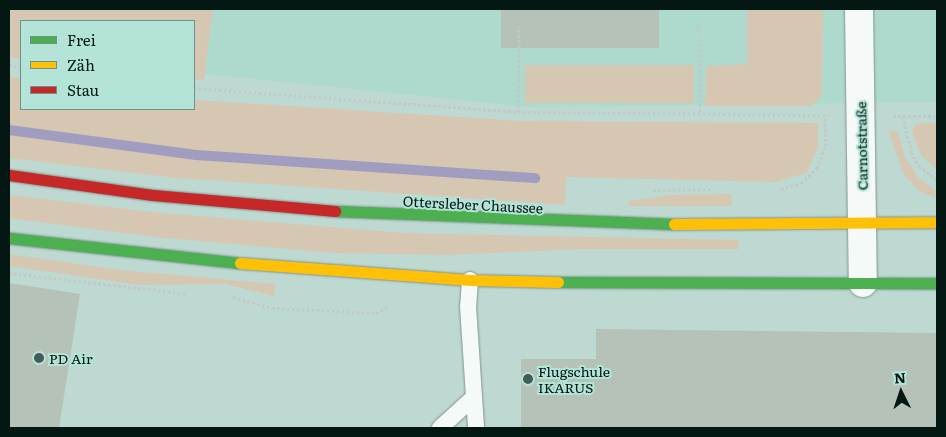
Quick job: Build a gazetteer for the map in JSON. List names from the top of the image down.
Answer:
{
  "streets": {
    "main road": ["Ottersleber Chaussee"],
    "street": ["Carnotstraße"]
  },
  "crossings": [
    ["Carnotstraße", "Ottersleber Chaussee"]
  ],
  "places": ["PD Air", "Flugschule IKARUS"],
  "legend": ["Frei", "Zäh", "Stau"],
  "north": "top"
}
